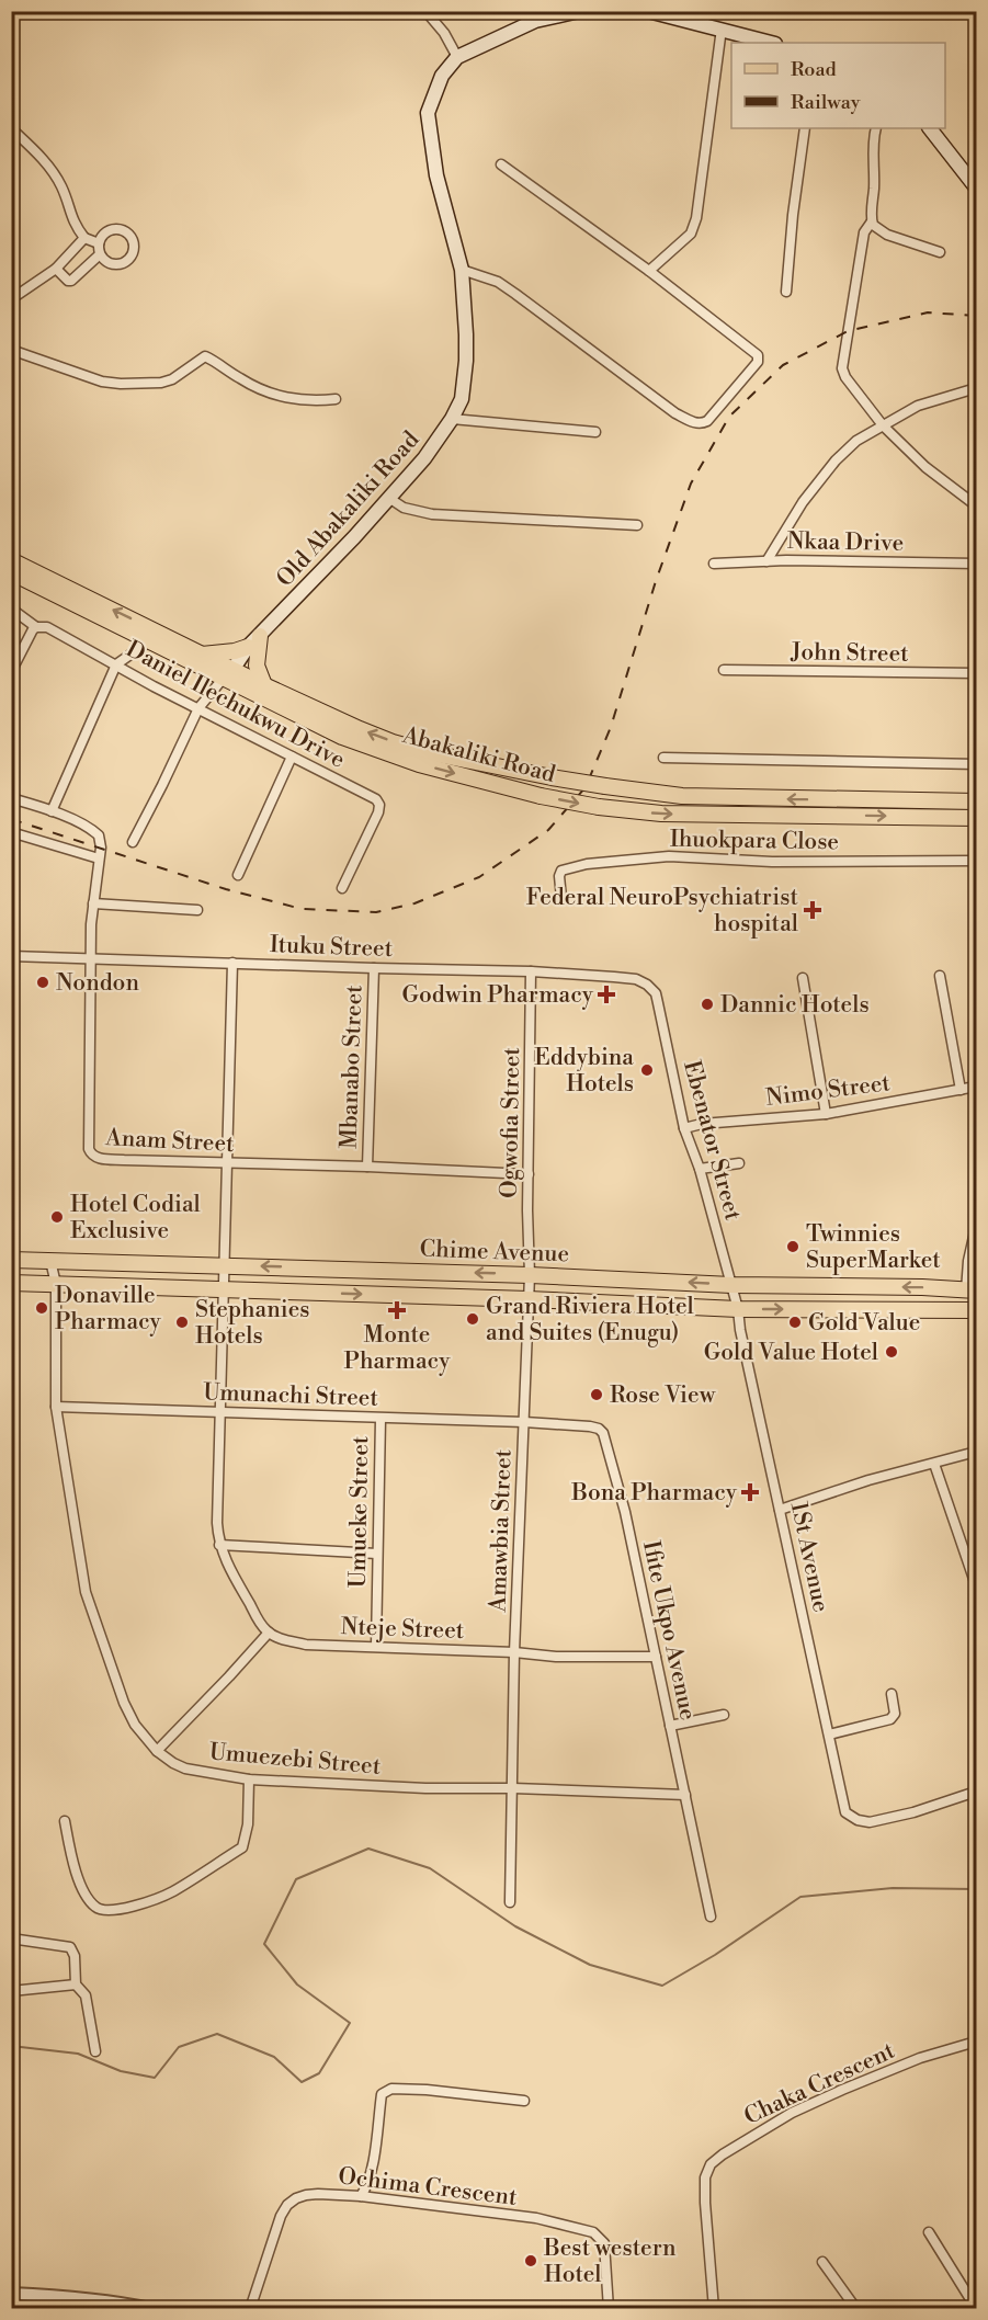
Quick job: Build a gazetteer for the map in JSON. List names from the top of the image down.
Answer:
{
  "streets": {
    "main road": ["Old Abakaliki Road", "Abakaliki Road", "Chime Avenue"],
    "street": [
      "Nkaa Drive",
      "John Street",
      "Daniel Ilechukwu Drive",
      "Ihuokpara Close",
      "Ituku Street",
      "Mbanabo Street",
      "Nimo Street",
      "Ogwofia Street",
      "Anam Street",
      "Ebenator Street",
      "Umunachi Street",
      "Umueke Street",
      "Amawbia Street",
      "1St Avenue",
      "Nteje Street",
      "Ifite Ukpo Avenue",
      "Umuezebi Street",
      "Chaka Crescent",
      "Ochima Crescent"
    ]
  },
  "crossings": [
    ["Old Abakaliki Road", "Abakaliki Road"],
    ["Ituku Street", "Mbanabo Street"],
    ["Ituku Street", "Ogwofia Street"],
    ["Ituku Street", "Anam Street"],
    ["Ituku Street", "Ebenator Street"],
    ["Mbanabo Street", "Anam Street"],
    ["Nimo Street", "Ebenator Street"],
    ["Ogwofia Street", "Anam Street"],
    ["Ogwofia Street", "Chime Avenue"],
    ["Ogwofia Street", "Amawbia Street"],
    ["Ebenator Street", "Chime Avenue"],
    ["Ebenator Street", "1St Avenue"],
    ["Chime Avenue", "Amawbia Street"],
    ["Chime Avenue", "1St Avenue"],
    ["Chime Avenue", "Umuezebi Street"],
    ["Umunachi Street", "Umueke Street"],
    ["Umunachi Street", "Amawbia Street"],
    ["Umunachi Street", "Ifite Ukpo Avenue"],
    ["Umunachi Street", "Umuezebi Street"],
    ["Umueke Street", "Nteje Street"],
    ["Amawbia Street", "Nteje Street"],
    ["Amawbia Street", "Ifite Ukpo Avenue"],
    ["Amawbia Street", "Umuezebi Street"],
    ["Nteje Street", "Ifite Ukpo Avenue"],
    ["Ifite Ukpo Avenue", "Umuezebi Street"]
  ],
  "places": {
    "health": [
      "Federal NeuroPsychiatrist hospital",
      "Godwin Pharmacy",
      "Monte Pharmacy",
      "Bona Pharmacy"
    ],
    "other": [
      "Nondon",
      "Dannic Hotels",
      "Eddybina Hotels",
      "Hotel Codial Exclusive",
      "Twinnies SuperMarket",
      "Donaville Pharmacy",
      "Grand Riviera Hotel and Suites (Enugu)",
      "Stephanies Hotels",
      "Gold Value",
      "Gold Value Hotel",
      "Rose View",
      "Best western Hotel"
    ]
  },
  "legend": ["Road", "Railway"]
}
